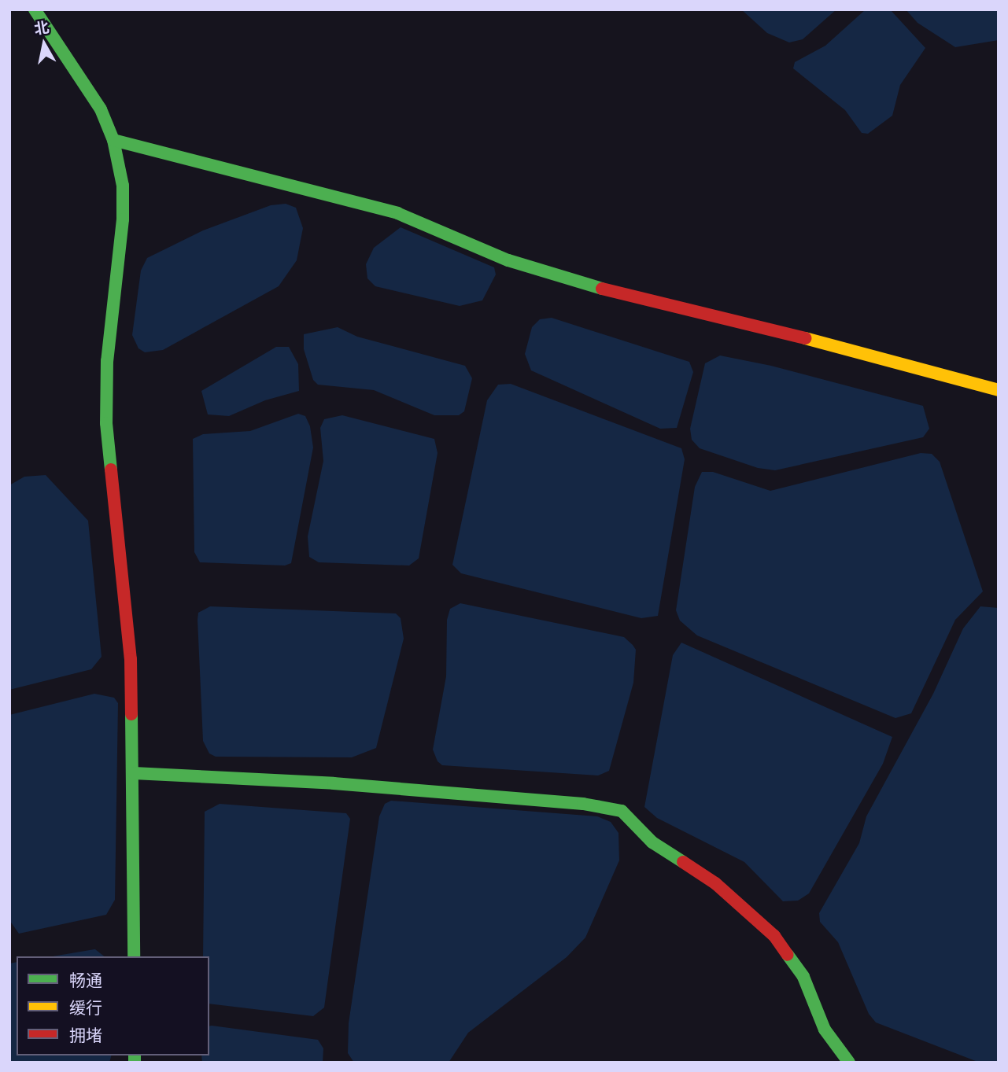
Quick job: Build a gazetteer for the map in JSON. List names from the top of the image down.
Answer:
{
  "legend": ["畅通", "缓行", "拥堵"],
  "north": "top"
}
